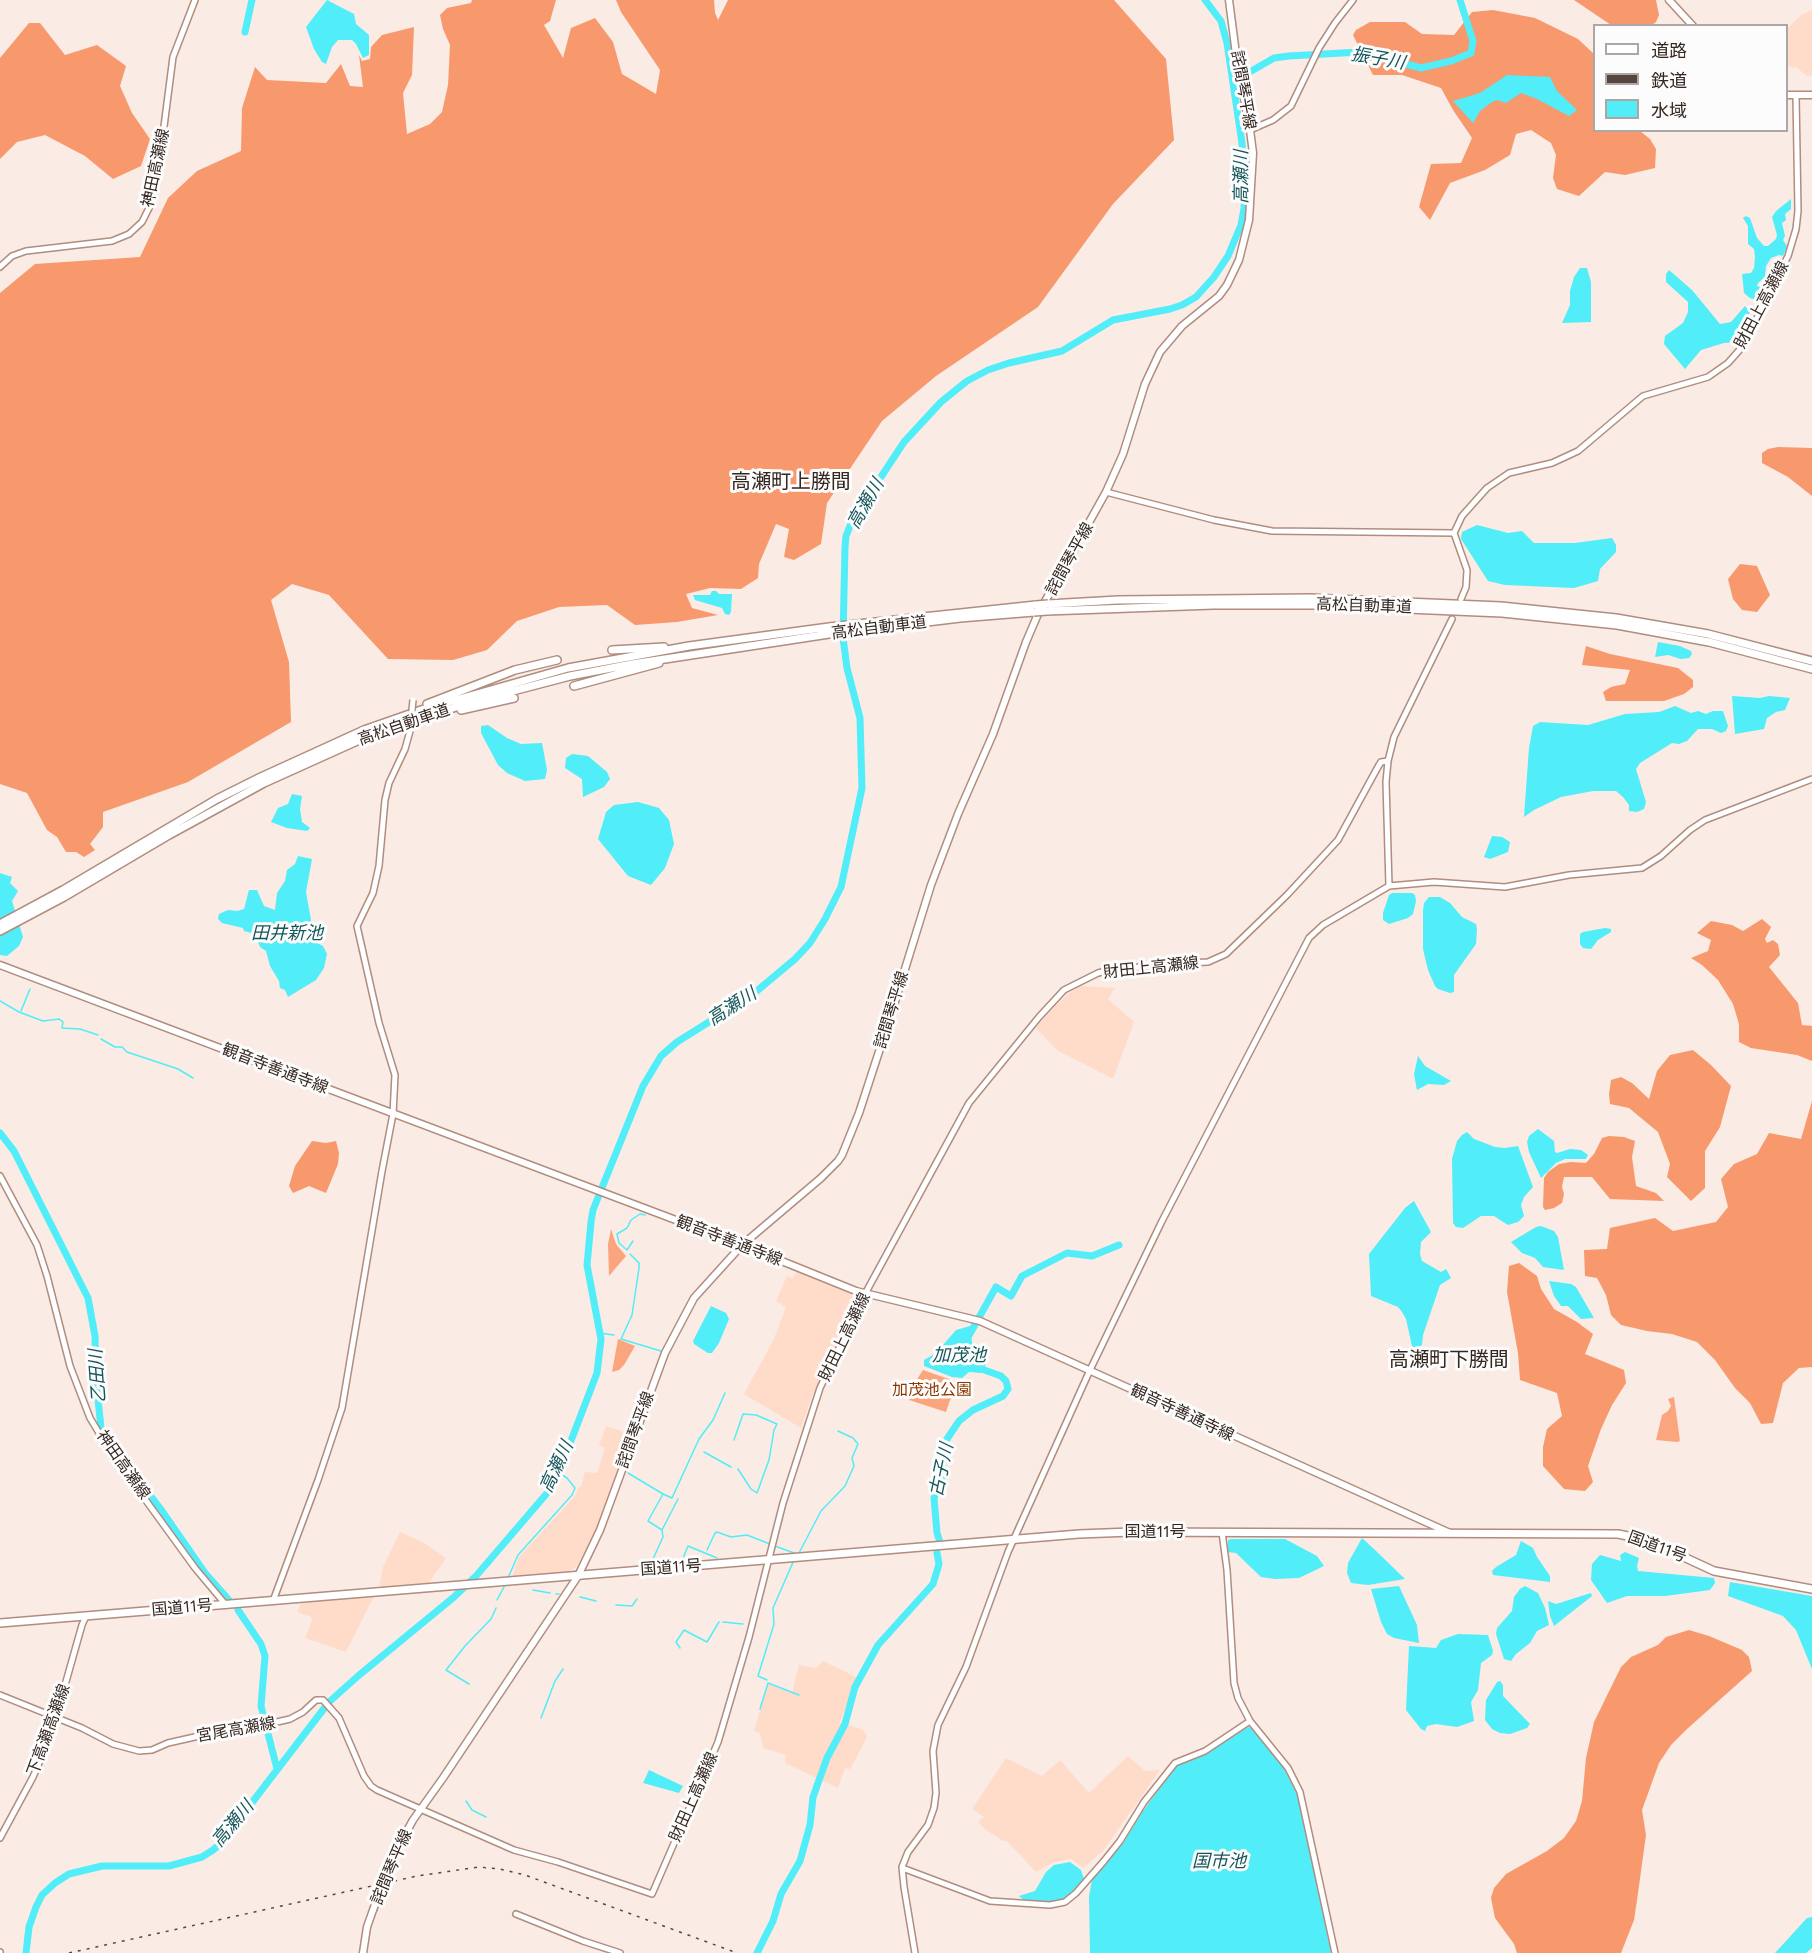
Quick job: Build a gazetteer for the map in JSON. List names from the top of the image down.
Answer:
{
  "streets": {
    "highway": ["高松自動車道", "国道11号"],
    "main road": [
      "詫間琴平線",
      "神田高瀬線",
      "財田上高瀬線",
      "観音寺善通寺線",
      "下高瀬高瀬線",
      "宮尾高瀬線"
    ]
  },
  "crossings": [
    ["詫間琴平線", "財田上高瀬線"],
    ["詫間琴平線", "観音寺善通寺線"],
    ["詫間琴平線", "国道11号"],
    ["詫間琴平線", "宮尾高瀬線"],
    ["神田高瀬線", "国道11号"],
    ["財田上高瀬線", "観音寺善通寺線"],
    ["財田上高瀬線", "国道11号"],
    ["財田上高瀬線", "宮尾高瀬線"],
    ["観音寺善通寺線", "国道11号"],
    ["国道11号", "下高瀬高瀬線"],
    ["下高瀬高瀬線", "宮尾高瀬線"]
  ],
  "districts": ["高瀬町上勝間", "高瀬町下勝間"],
  "water": [
    "振子川",
    "高瀬川",
    "田井新池",
    "加茂池",
    "乙田川",
    "古子川",
    "国市池"
  ],
  "parks": ["加茂池公園"],
  "legend": ["道路", "鉄道", "水域"]
}
